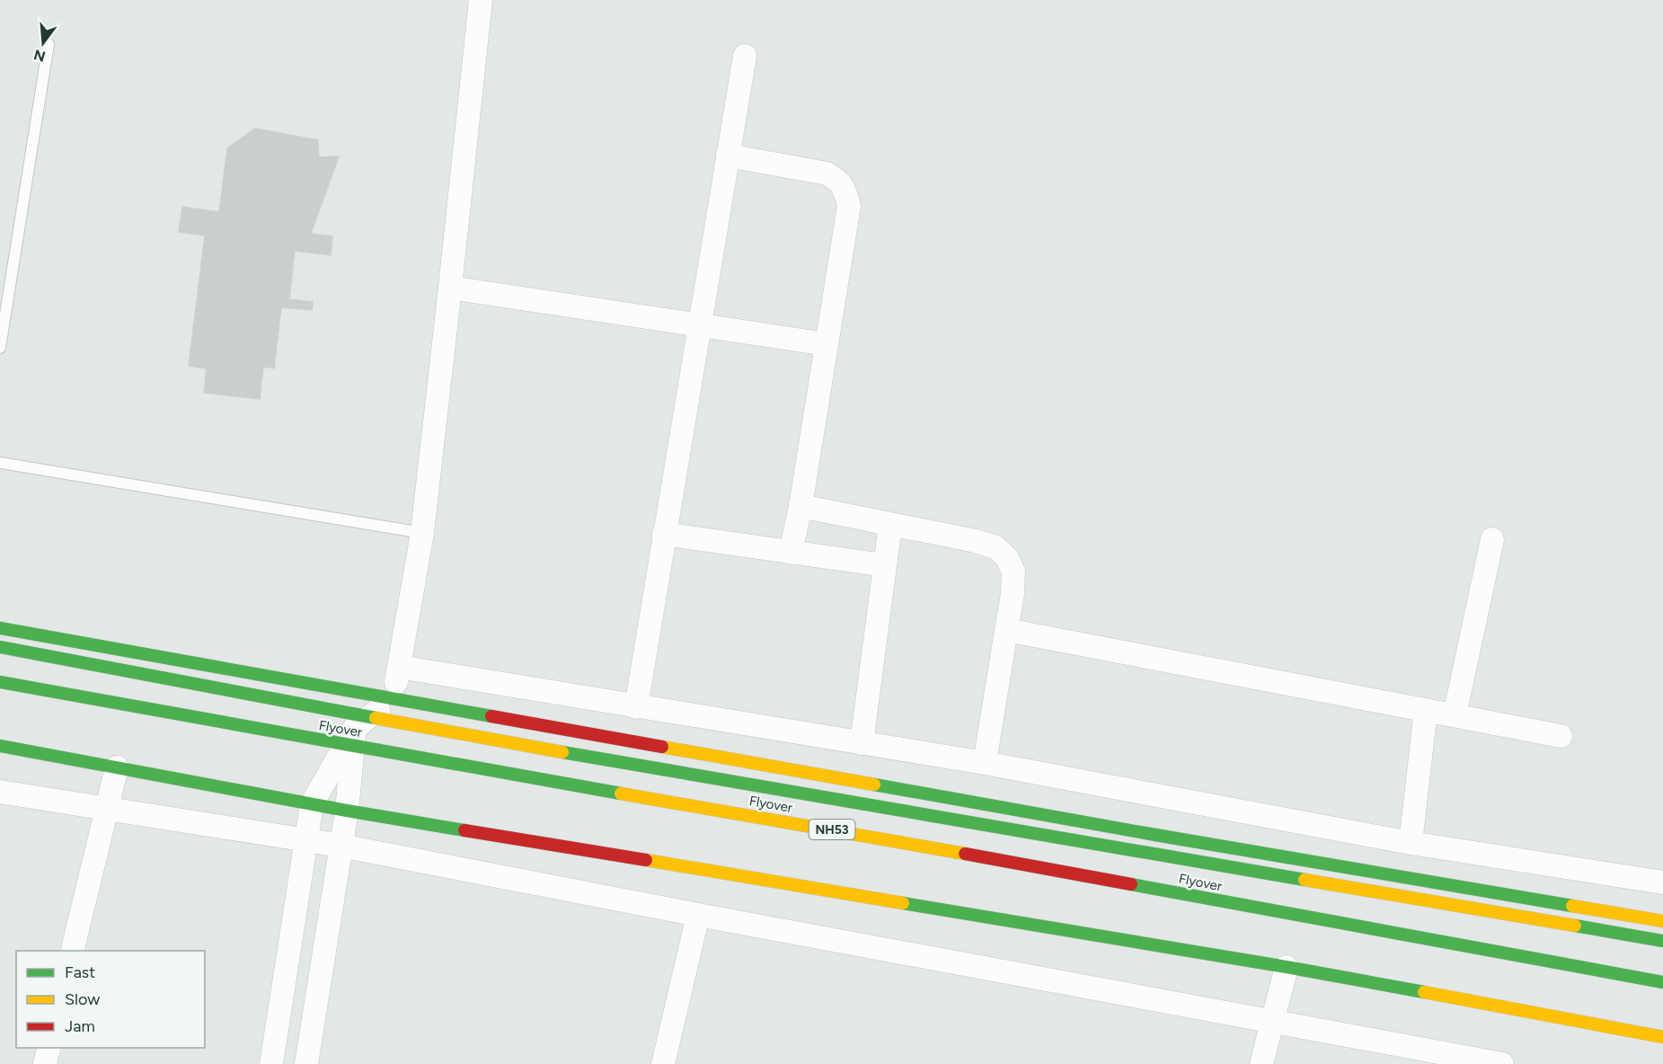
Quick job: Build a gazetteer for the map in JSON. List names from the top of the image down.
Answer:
{
  "streets": {
    "main road": ["Flyover", "NH53"]
  },
  "legend": ["Fast", "Slow", "Jam"],
  "north": "bottom"
}
